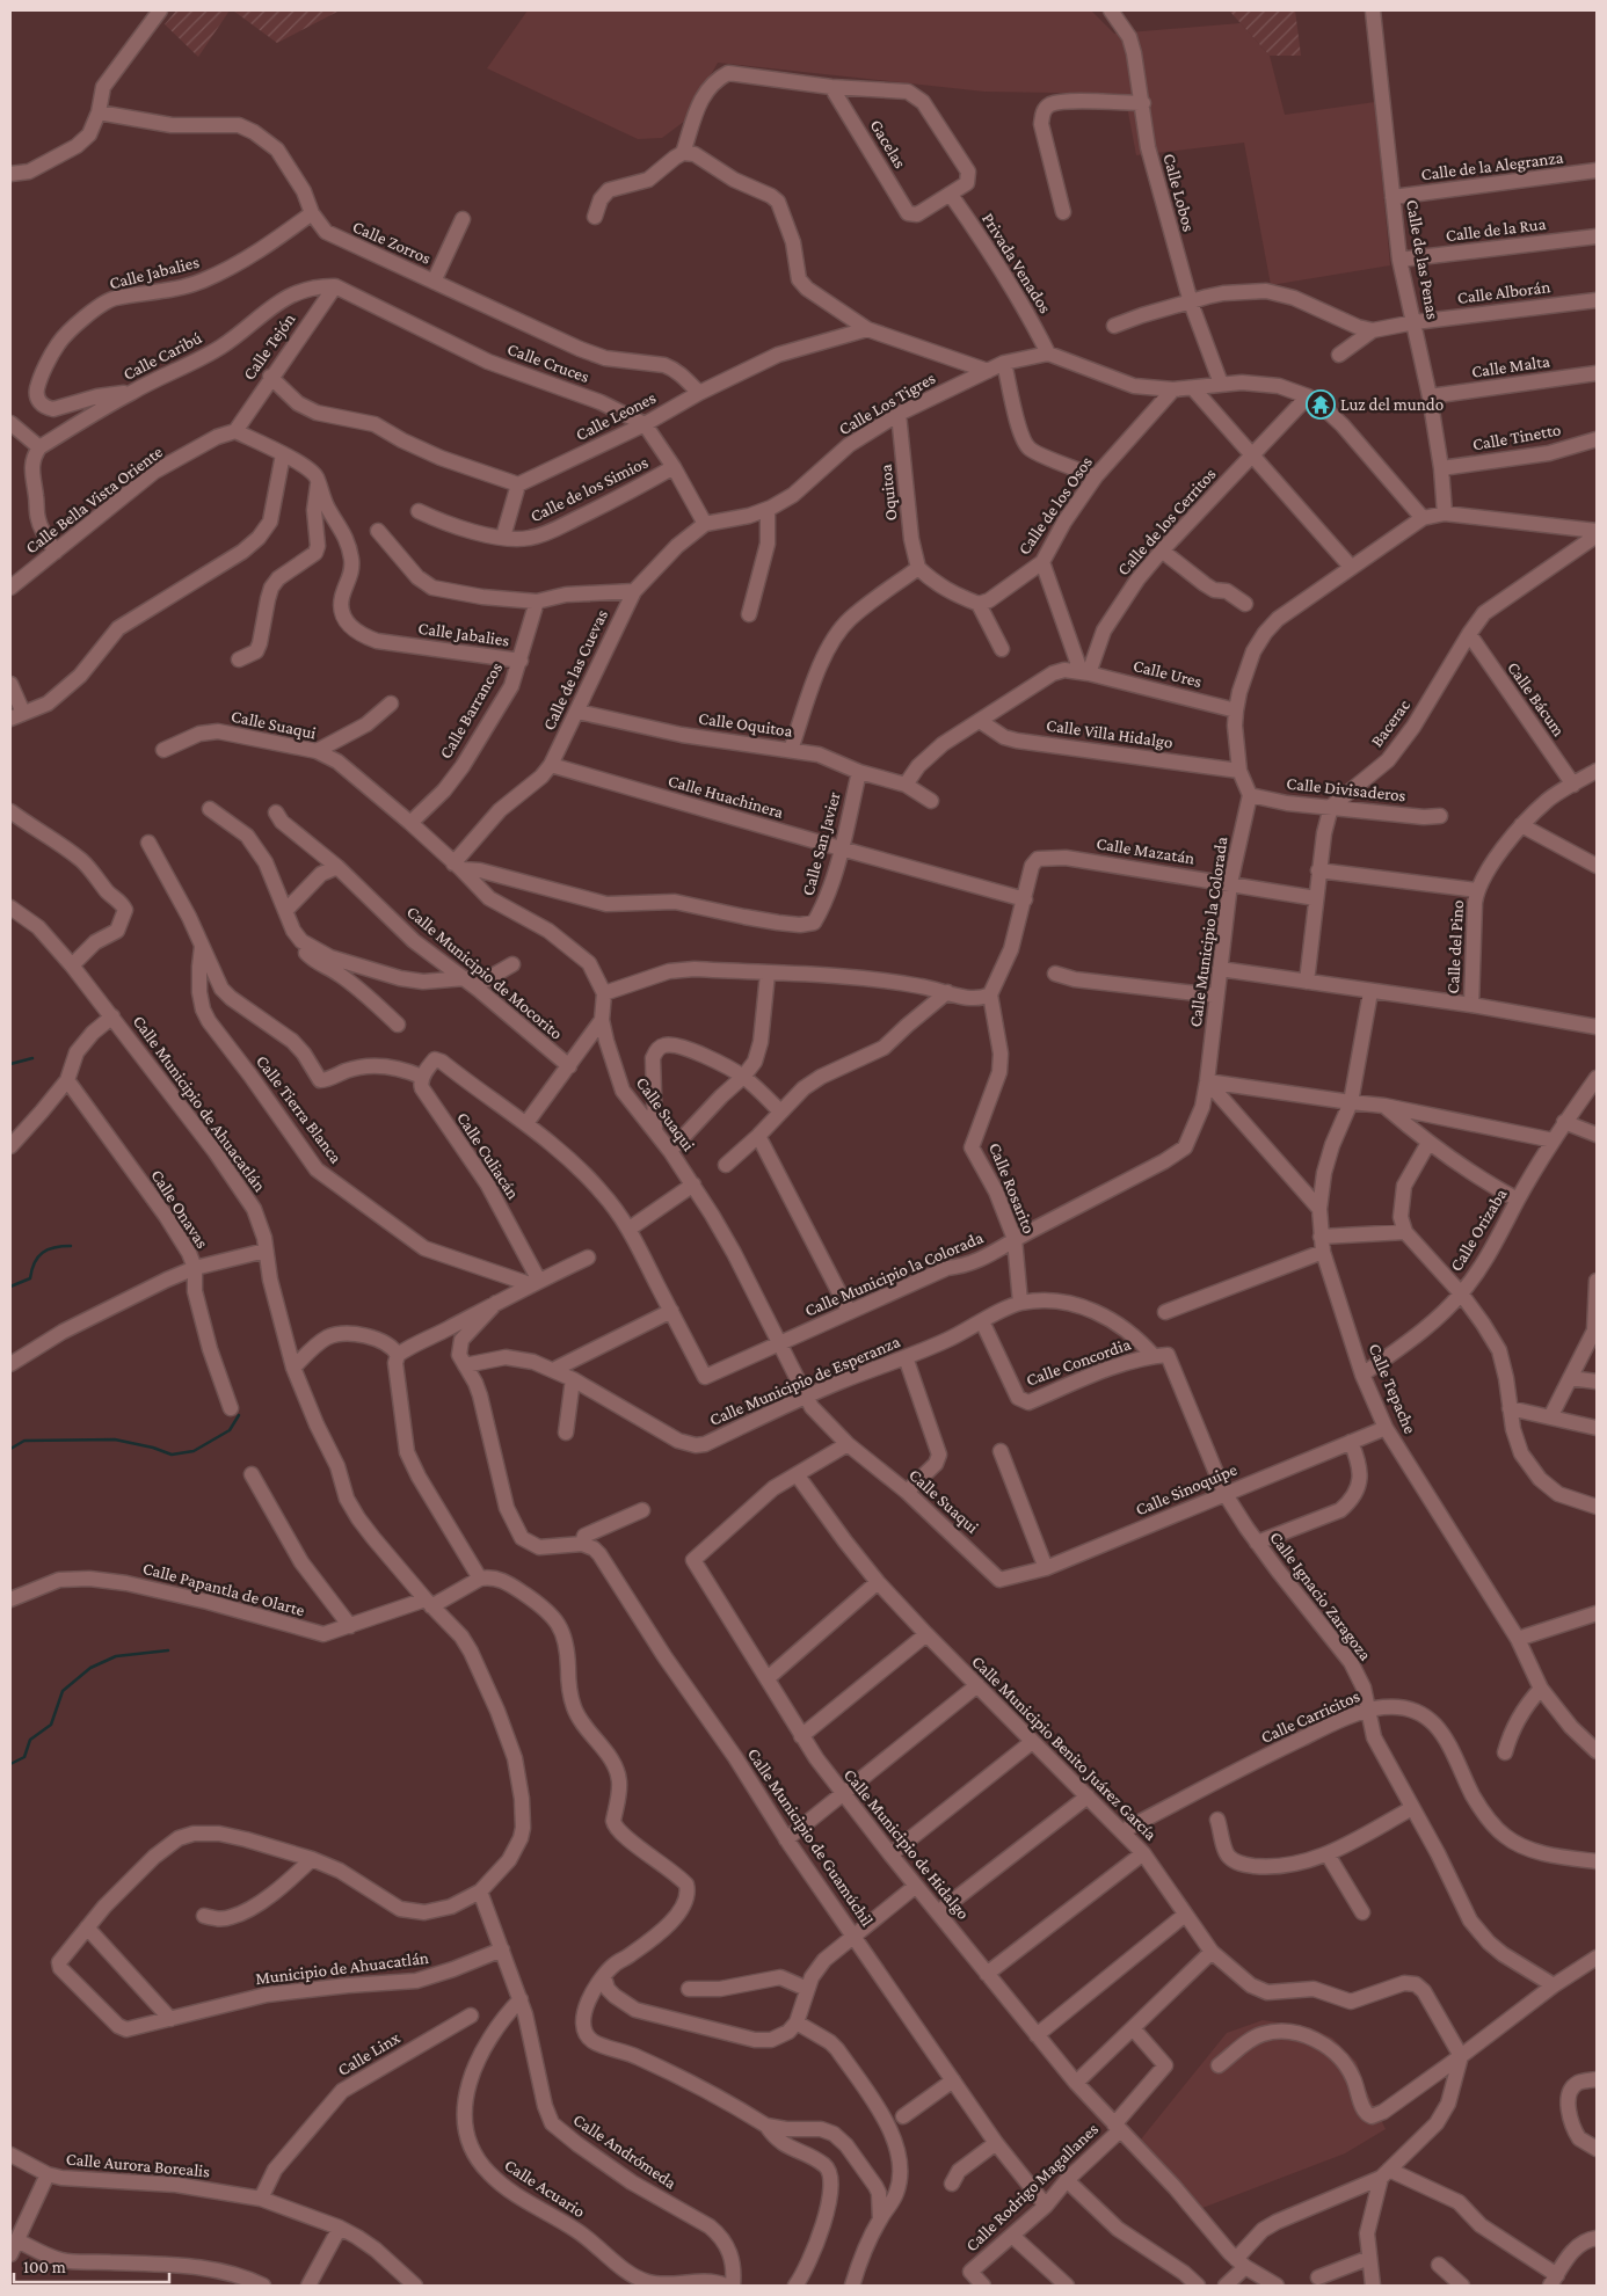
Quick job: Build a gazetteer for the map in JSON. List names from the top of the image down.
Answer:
{
  "streets": {
    "street": [
      "Gacelas",
      "Calle de la Alegranza",
      "Calle Lobos",
      "Calle de la Rua",
      "Calle Zorros",
      "Calle de las Penas",
      "Privada Venados",
      "Calle Jabalies",
      "Calle Alborán",
      "Calle Tejón",
      "Calle Caribú",
      "Calle Cruces",
      "Calle Malta",
      "Calle Los Tigres",
      "Calle Leones",
      "Calle Tinetto",
      "Calle de los Simios",
      "Oquitoa",
      "Calle Bella Vista Oriente",
      "Calle de los Osos",
      "Calle de los Cerritos",
      "Calle de las Cuevas",
      "Calle Ures",
      "Calle Bácum",
      "Calle Barrancos",
      "Bacerac",
      "Calle Suaqui",
      "Calle Oquitoa",
      "Calle Villa Hidalgo",
      "Calle Divisaderos",
      "Calle Huachinera",
      "Calle San Javier",
      "Calle Mazatán",
      "Calle Municipio la Colorada",
      "Calle del Pino",
      "Calle Municipio de Mocorito",
      "Calle Municipio de Ahuacatlán",
      "Calle Tierra Blanca",
      "Calle Culiacán",
      "Calle Rosarito",
      "Calle Onavas",
      "Calle Orizaba",
      "Calle Concordia",
      "Calle Municipio de Esperanza",
      "Calle Tepache",
      "Calle Sinoquipe",
      "Calle Papantla de Olarte",
      "Calle Ignacio Zaragoza",
      "Calle Carricitos",
      "Calle Municipio Benito Juárez García",
      "Calle Municipio de Guamúchil",
      "Calle Municipio de Hidalgo",
      "Municipio de Ahuacatlán",
      "Calle Linx",
      "Calle Andrómeda",
      "Calle Aurora Borealis",
      "Calle Rodrigo Magallanes",
      "Calle Acuario"
    ]
  },
  "crossings": [
    ["Gacelas", "Privada Venados"],
    ["Calle de la Alegranza", "Calle de las Penas"],
    ["Calle de la Rua", "Calle de las Penas"],
    ["Calle Zorros", "Calle Jabalies"],
    ["Calle Zorros", "Calle Leones"],
    ["Calle de las Penas", "Calle Alborán"],
    ["Calle de las Penas", "Calle Malta"],
    ["Calle de las Penas", "Calle Tinetto"],
    ["Privada Venados", "Calle Los Tigres"],
    ["Calle Jabalies", "Calle Tejón"],
    ["Calle Jabalies", "Calle Caribú"],
    ["Calle Jabalies", "Calle Bella Vista Oriente"],
    ["Calle Jabalies", "Calle Barrancos"],
    ["Calle Tejón", "Calle Caribú"],
    ["Calle Tejón", "Calle Cruces"],
    ["Calle Tejón", "Calle Bella Vista Oriente"],
    ["Calle Caribú", "Calle Cruces"],
    ["Calle Cruces", "Calle Leones"],
    ["Calle Los Tigres", "Oquitoa"],
    ["Calle Los Tigres", "Calle de las Cuevas"],
    ["Calle de los Cerritos", "Calle Ures"],
    ["Calle de las Cuevas", "Calle Oquitoa"],
    ["Calle de las Cuevas", "Calle Huachinera"],
    ["Calle Bácum", "Bacerac"],
    ["Calle Bácum", "Calle del Pino"],
    ["Calle Barrancos", "Calle Suaqui"],
    ["Bacerac", "Calle Divisaderos"],
    ["Calle Suaqui", "Calle San Javier"],
    ["Calle Suaqui", "Calle Municipio la Colorada"],
    ["Calle Suaqui", "Calle Municipio de Esperanza"],
    ["Calle Suaqui", "Calle Sinoquipe"],
    ["Calle Oquitoa", "Calle San Javier"],
    ["Calle Divisaderos", "Calle Municipio la Colorada"],
    ["Calle Huachinera", "Calle San Javier"],
    ["Calle Huachinera", "Calle Mazatán"],
    ["Calle Mazatán", "Calle Municipio la Colorada"],
    ["Calle Municipio la Colorada", "Calle Rosarito"],
    ["Calle Municipio de Ahuacatlán", "Calle Papantla de Olarte"],
    ["Calle Municipio de Ahuacatlán", "Municipio de Ahuacatlán"],
    ["Calle Municipio de Ahuacatlán", "Calle Andrómeda"],
    ["Calle Tierra Blanca", "Calle Culiacán"],
    ["Calle Rosarito", "Calle Municipio de Esperanza"],
    ["Calle Orizaba", "Calle Tepache"],
    ["Calle Concordia", "Calle Municipio de Esperanza"],
    ["Calle Concordia", "Calle Ignacio Zaragoza"],
    ["Calle Municipio de Esperanza", "Calle Ignacio Zaragoza"],
    ["Calle Tepache", "Calle Sinoquipe"],
    ["Calle Sinoquipe", "Calle Ignacio Zaragoza"],
    ["Calle Ignacio Zaragoza", "Calle Carricitos"],
    ["Calle Carricitos", "Calle Municipio Benito Juárez García"],
    ["Calle Municipio Benito Juárez García", "Calle Municipio de Hidalgo"],
    ["Calle Municipio de Guamúchil", "Calle Rodrigo Magallanes"],
    ["Calle Municipio de Hidalgo", "Calle Rodrigo Magallanes"],
    ["Municipio de Ahuacatlán", "Calle Andrómeda"],
    ["Calle Linx", "Calle Aurora Borealis"],
    ["Calle Andrómeda", "Calle Acuario"]
  ],
  "places": {
    "temple": ["Luz del mundo"]
  },
  "scale_bar": "100 m"
}
